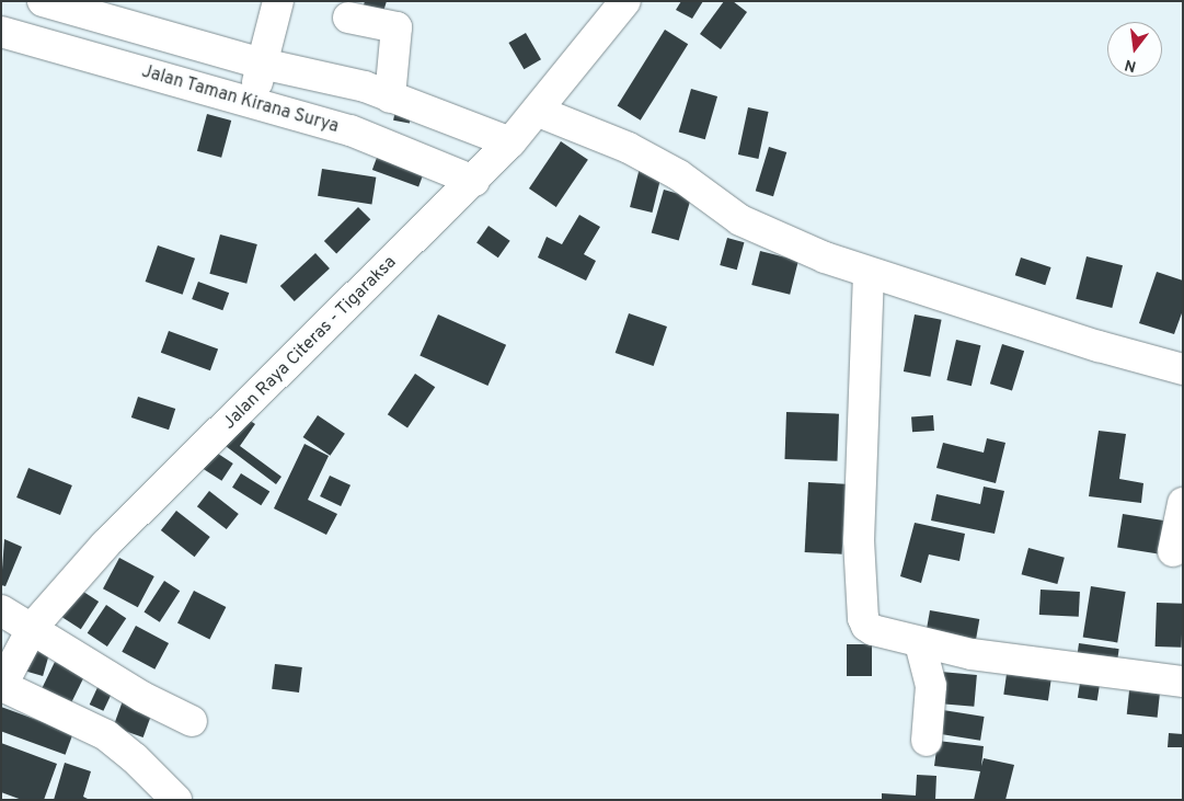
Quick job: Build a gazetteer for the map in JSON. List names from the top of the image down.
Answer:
{
  "streets": {
    "street": ["Jalan Taman Kirana Surya", "Jalan Raya Citeras - Tigaraksa"]
  },
  "crossings": [
    ["Jalan Taman Kirana Surya", "Jalan Raya Citeras - Tigaraksa"]
  ],
  "north": "bottom"
}
